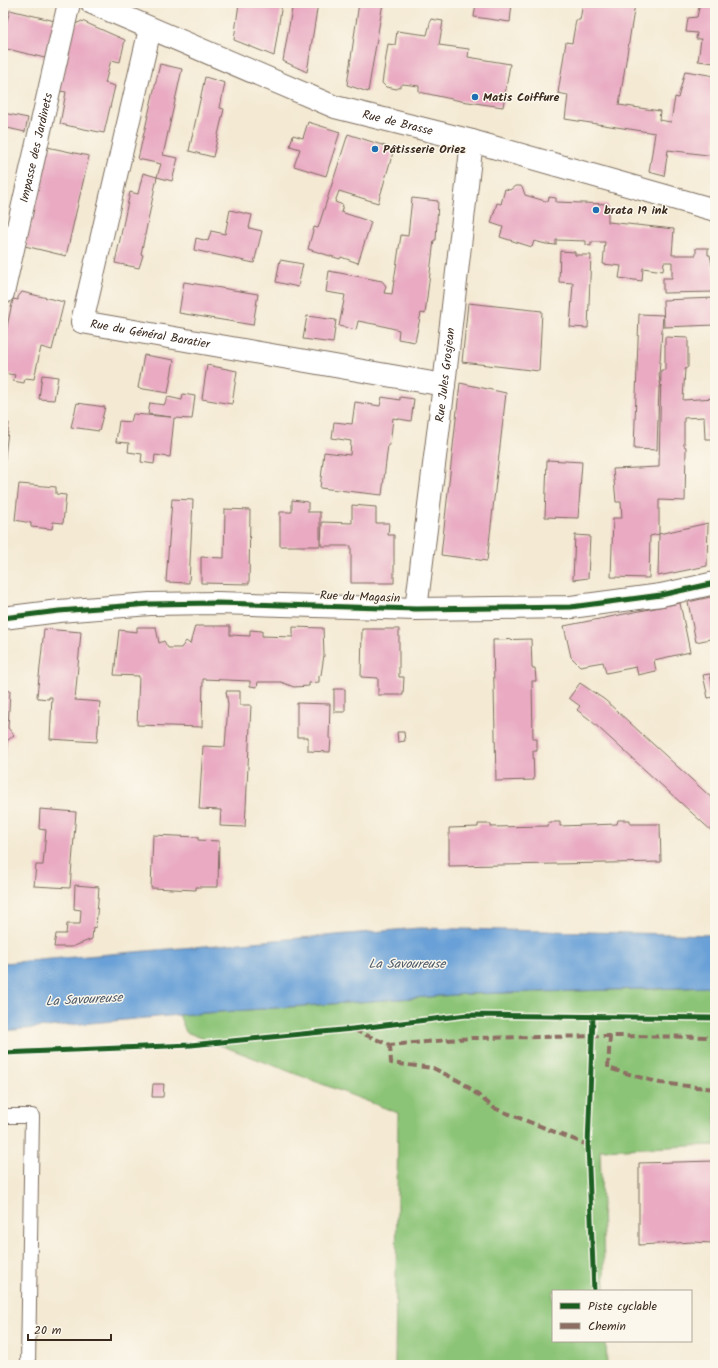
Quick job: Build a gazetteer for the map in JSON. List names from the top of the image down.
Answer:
{
  "streets": {
    "street": [
      "Rue de Brasse",
      "Impasse des Jardinets",
      "Rue du Général Baratier",
      "Rue Jules Grosjean",
      "Rue du Magasin"
    ]
  },
  "crossings": [
    ["Rue de Brasse", "Rue du Général Baratier"],
    ["Rue de Brasse", "Rue Jules Grosjean"],
    ["Rue du Général Baratier", "Rue Jules Grosjean"],
    ["Rue Jules Grosjean", "Rue du Magasin"]
  ],
  "water": ["La Savoureuse"],
  "places": ["Matis Coiffure", "Pâtisserie Oriez", "brata 19 ink"],
  "legend": ["Piste cyclable", "Chemin"],
  "scale_bar": "20 m"
}
